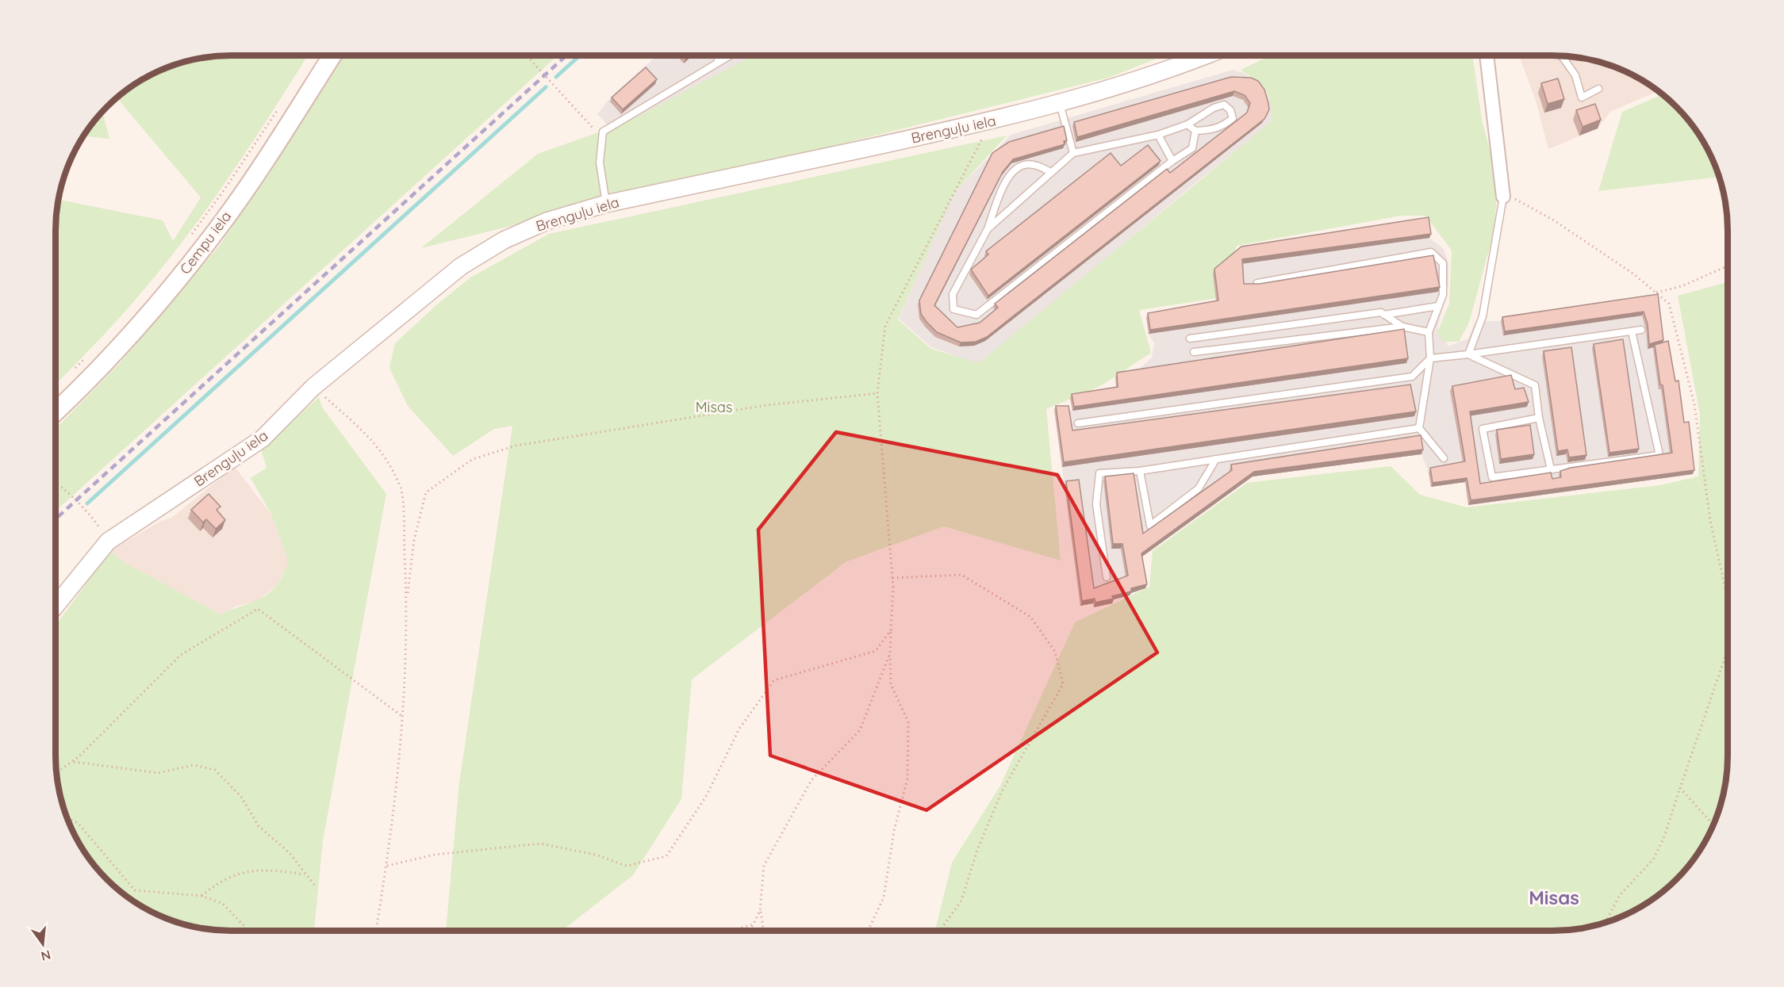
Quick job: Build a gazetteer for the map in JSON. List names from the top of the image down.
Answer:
{
  "streets": {
    "main road": ["Cempu iela"],
    "street": ["Brenguļu iela"]
  },
  "districts": ["Misas"],
  "parks": ["Misas"],
  "north": "bottom"
}
